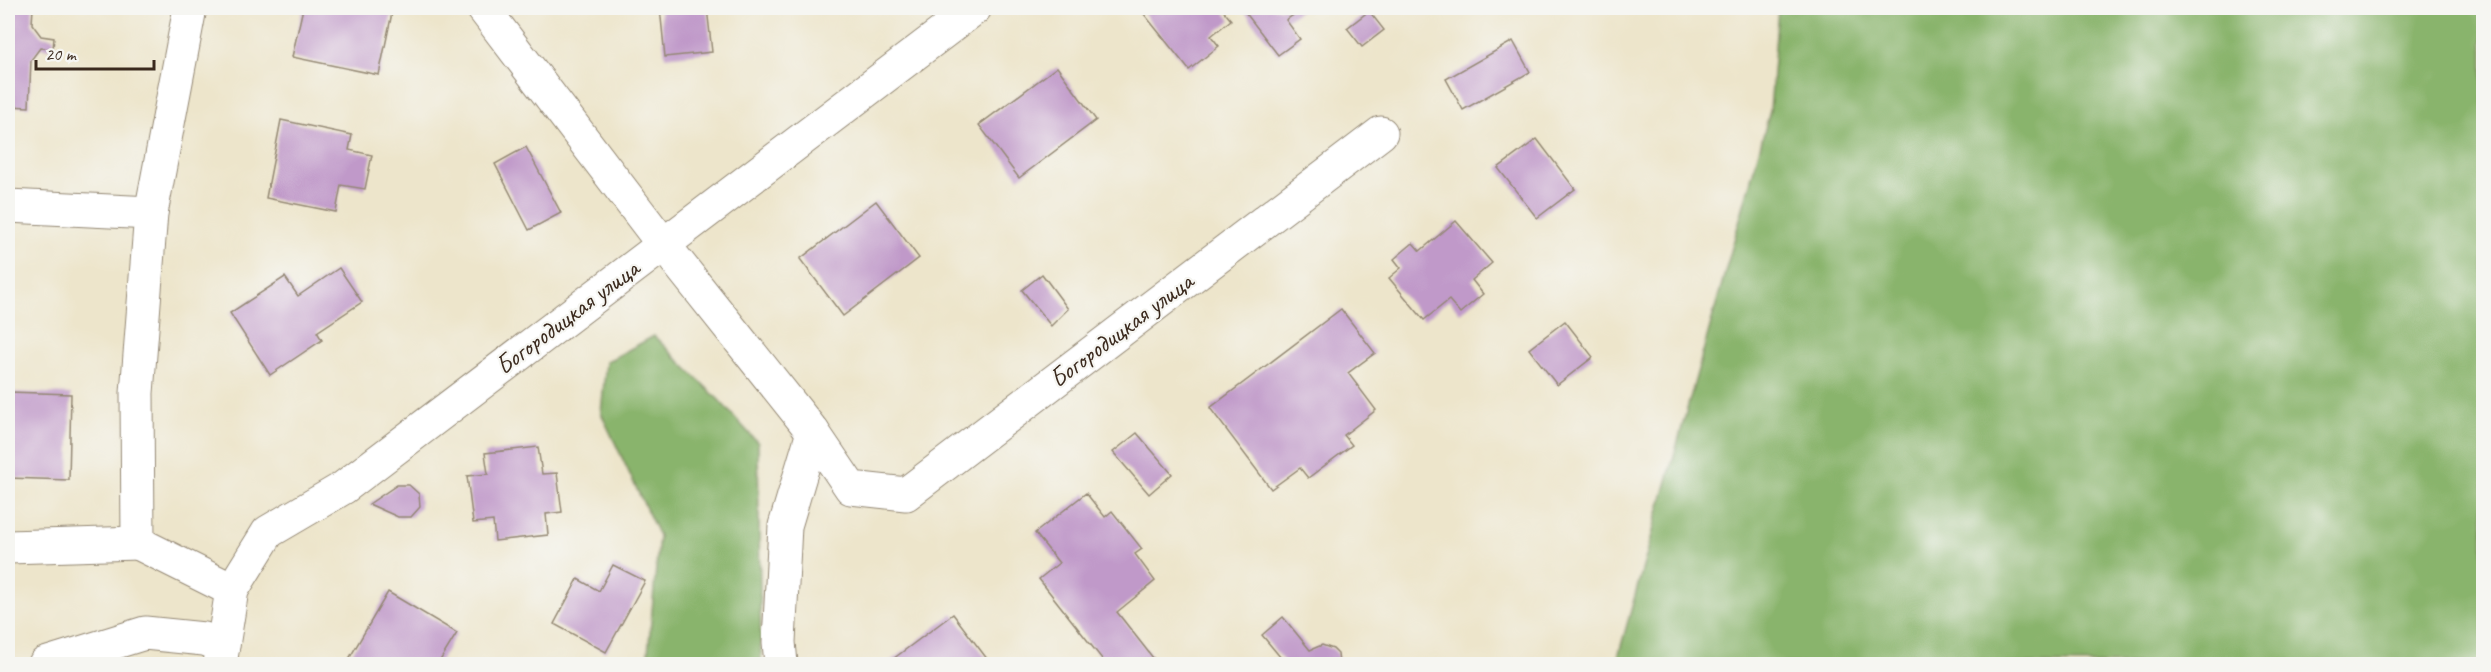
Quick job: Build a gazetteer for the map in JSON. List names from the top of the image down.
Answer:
{
  "streets": {
    "street": ["Богородицкая улица"]
  },
  "scale_bar": "20 m"
}
